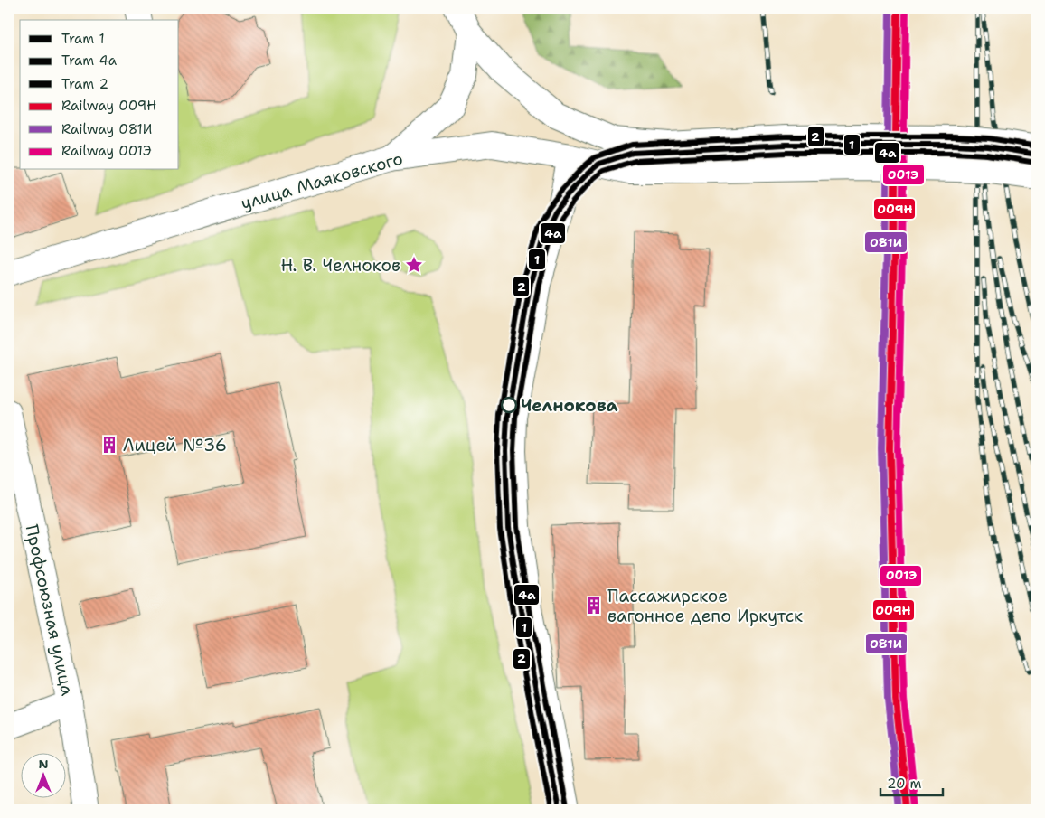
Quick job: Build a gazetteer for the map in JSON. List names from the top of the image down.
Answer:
{
  "streets": {
    "main road": ["улица Маяковского", "Профсоюзная улица"]
  },
  "places": {
    "place": ["Н. В. Челноков"],
    "other": ["Челнокова"],
    "building": ["Лицей №36", "Пассажирское вагонное депо Иркутск"]
  },
  "lines": [
    "rail line 009Н",
    "rail line 081И",
    "rail line 001Э",
    "tram line 2",
    "tram line 1",
    "tram line 4a"
  ],
  "legend": [
    "Tram 1",
    "Tram 4a",
    "Tram 2",
    "Railway 009Н",
    "Railway 081И",
    "Railway 001Э"
  ],
  "scale_bar": "20 m",
  "north": "top"
}
